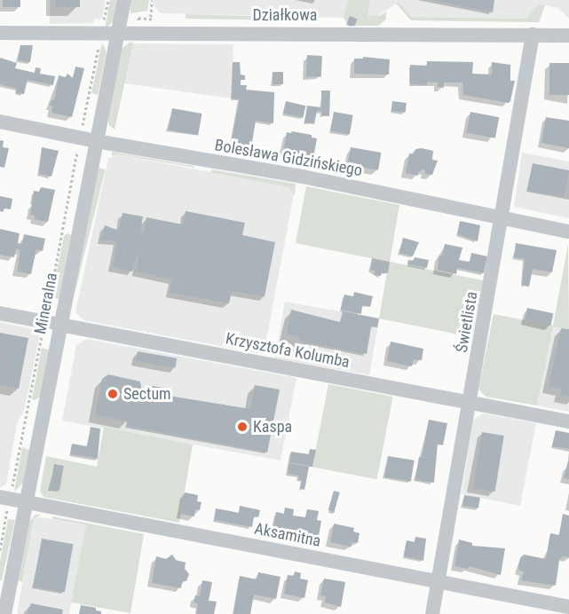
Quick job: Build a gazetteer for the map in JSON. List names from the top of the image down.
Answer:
{
  "streets": {
    "street": [
      "Działkowa",
      "Bolesława Gidzińskiego",
      "Mineralna",
      "Świetlista",
      "Krzysztofa Kolumba",
      "Aksamitna"
    ]
  },
  "crossings": [
    ["Działkowa", "Mineralna"],
    ["Działkowa", "Świetlista"],
    ["Bolesława Gidzińskiego", "Mineralna"],
    ["Bolesława Gidzińskiego", "Świetlista"],
    ["Mineralna", "Krzysztofa Kolumba"],
    ["Mineralna", "Aksamitna"],
    ["Świetlista", "Krzysztofa Kolumba"],
    ["Świetlista", "Aksamitna"]
  ],
  "places": ["Sectum", "Kaspa"]
}
